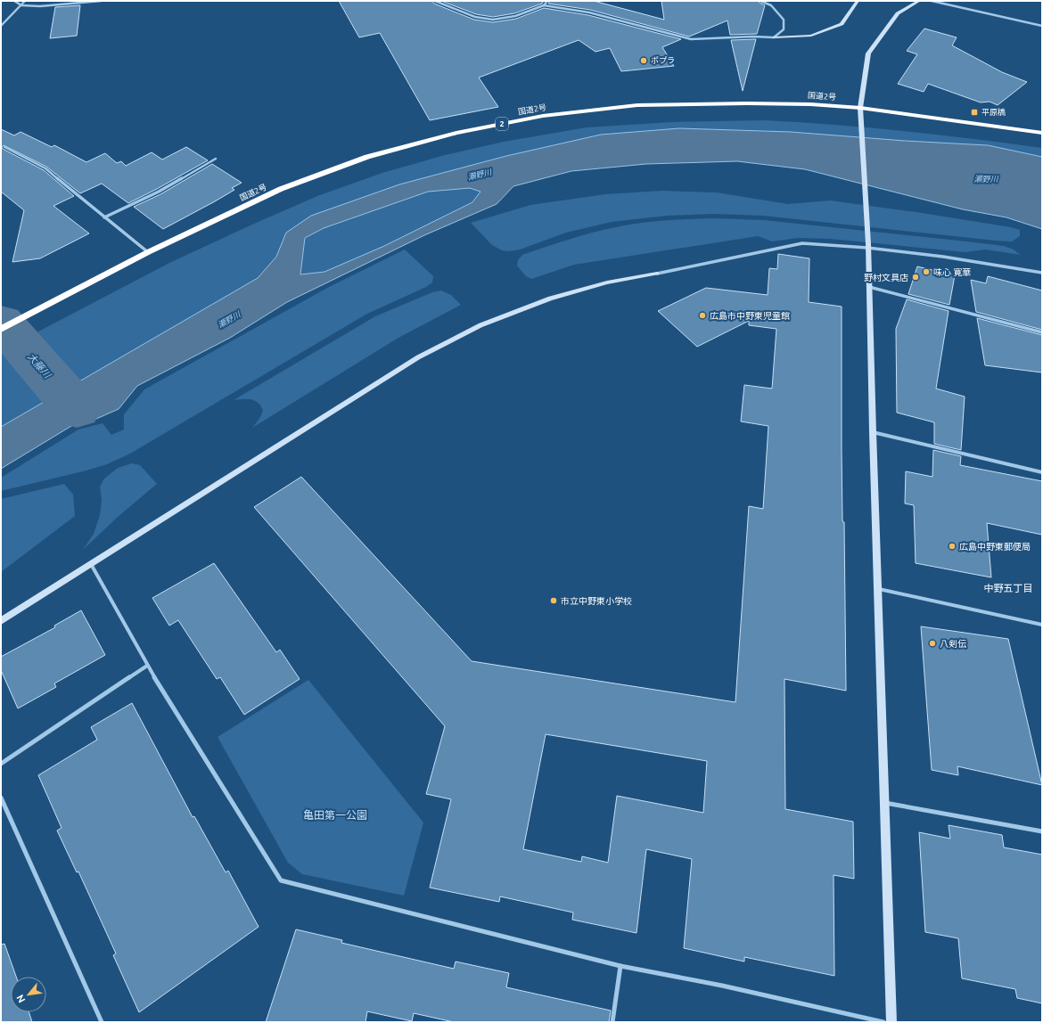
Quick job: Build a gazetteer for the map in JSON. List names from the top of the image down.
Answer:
{
  "streets": {
    "highway": ["国道2号", "2"]
  },
  "districts": ["中野五丁目"],
  "water": ["瀬野川", "大藤川"],
  "parks": ["亀田第一公園"],
  "places": {
    "other": [
      "ポプラ",
      "味心 寛華",
      "野村文具店",
      "広島市中野東児童館",
      "広島中野東郵便局",
      "市立中野東小学校",
      "八剣伝"
    ],
    "transit": ["平原橋"]
  },
  "north": "bottom left"
}
